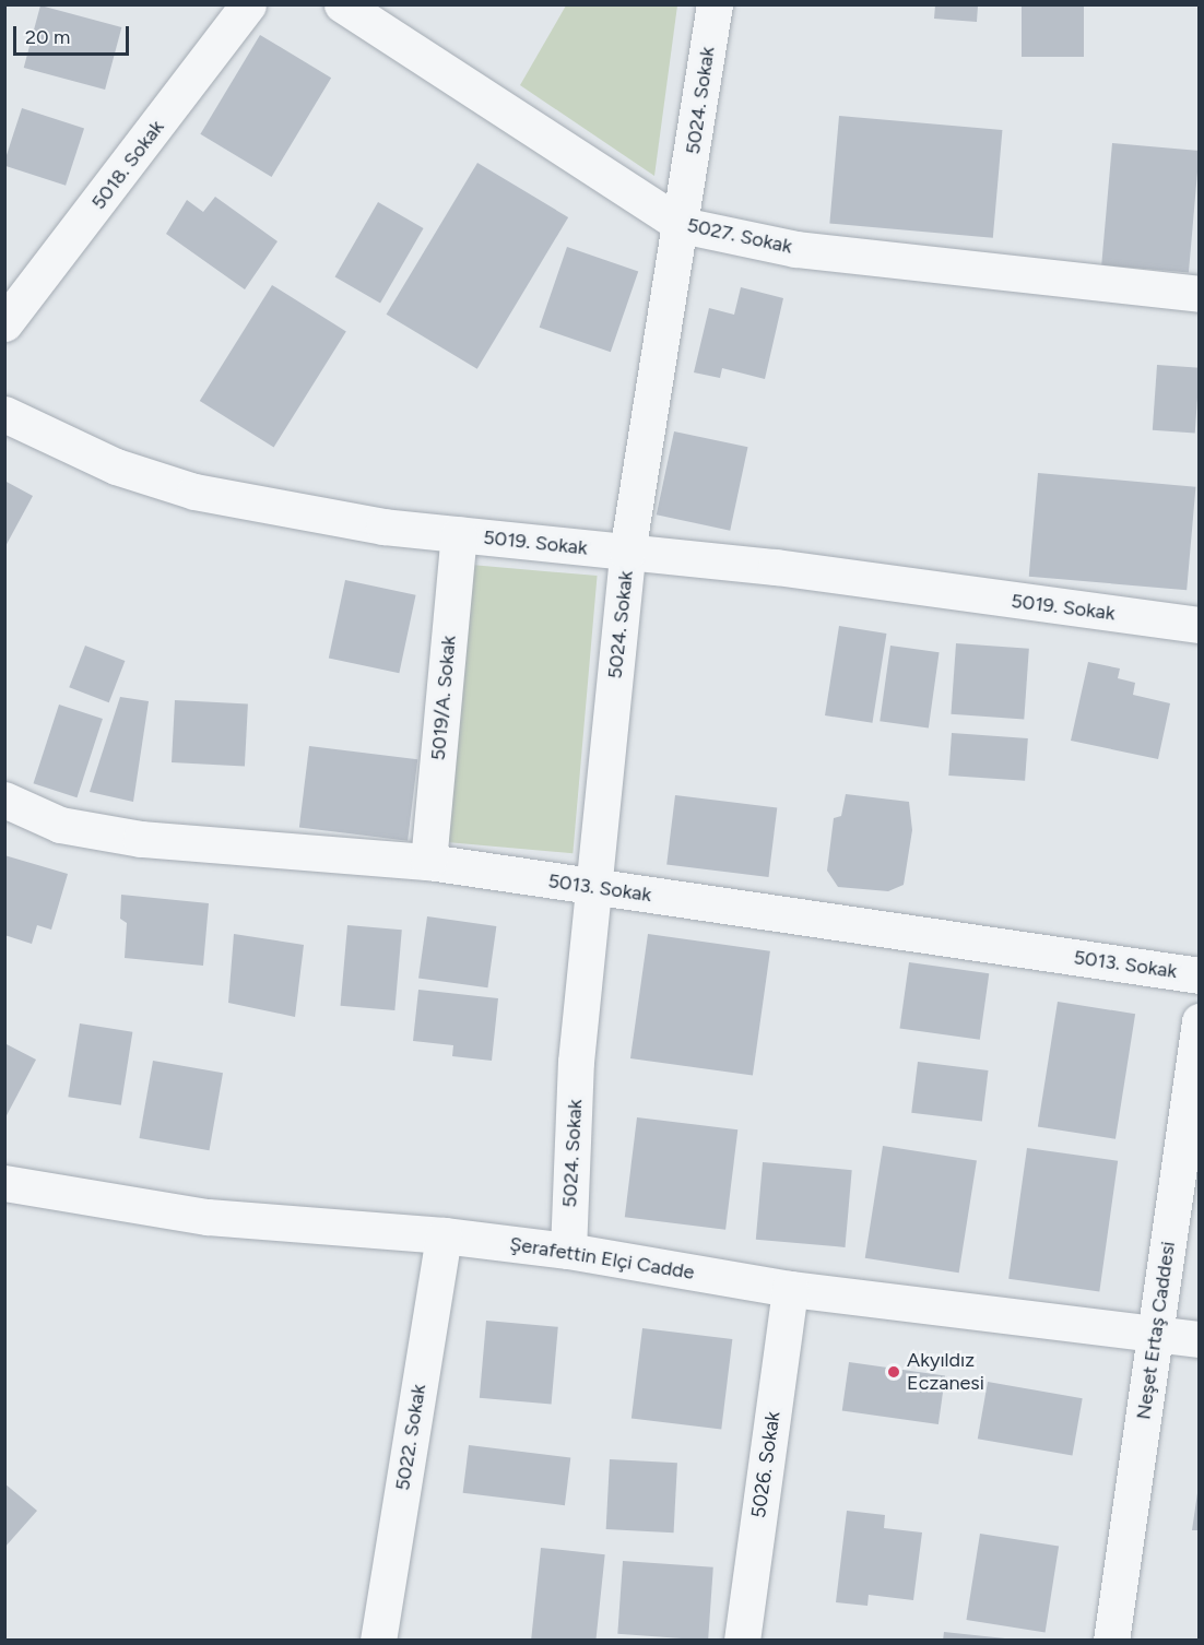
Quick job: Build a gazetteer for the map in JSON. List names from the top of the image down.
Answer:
{
  "streets": {
    "street": [
      "5024. Sokak",
      "5018. Sokak",
      "5027. Sokak",
      "5019. Sokak",
      "5019/A. Sokak",
      "5013. Sokak",
      "Şerafettin Elçi Cadde",
      "Neşet Ertaş Caddesi",
      "5022. Sokak",
      "5026. Sokak"
    ]
  },
  "crossings": [
    ["5024. Sokak", "5027. Sokak"],
    ["5024. Sokak", "5019. Sokak"],
    ["5024. Sokak", "5013. Sokak"],
    ["5024. Sokak", "Şerafettin Elçi Cadde"],
    ["5019. Sokak", "5019/A. Sokak"],
    ["5019/A. Sokak", "5013. Sokak"],
    ["Şerafettin Elçi Cadde", "Neşet Ertaş Caddesi"],
    ["Şerafettin Elçi Cadde", "5022. Sokak"],
    ["Şerafettin Elçi Cadde", "5026. Sokak"]
  ],
  "places": ["Akyıldız Eczanesi"],
  "scale_bar": "20 m"
}
